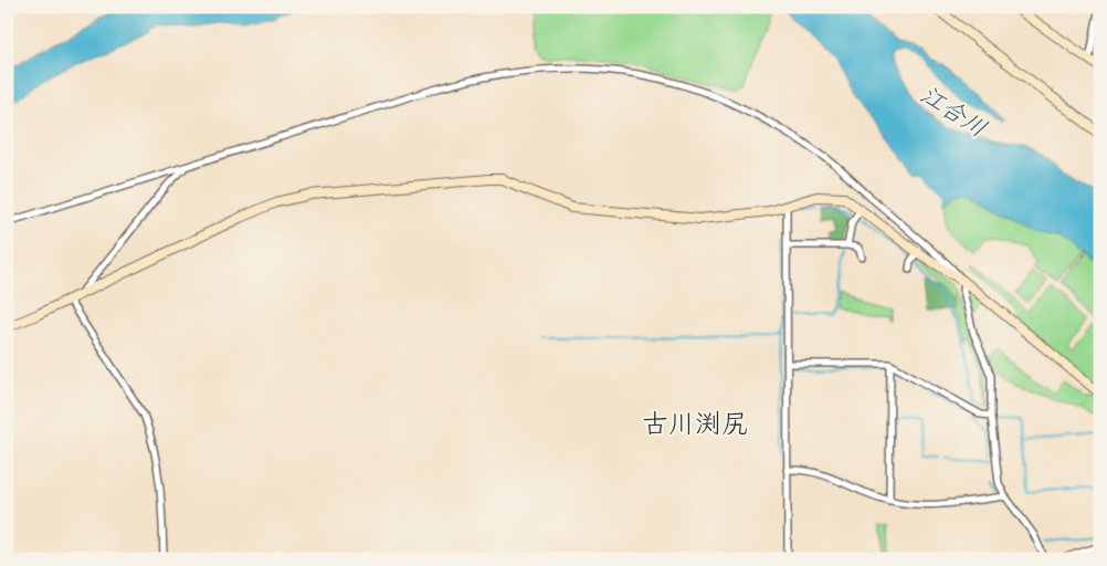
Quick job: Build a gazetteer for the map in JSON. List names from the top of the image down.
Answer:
{
  "districts": ["古川渕尻"],
  "water": ["江合川"]
}
